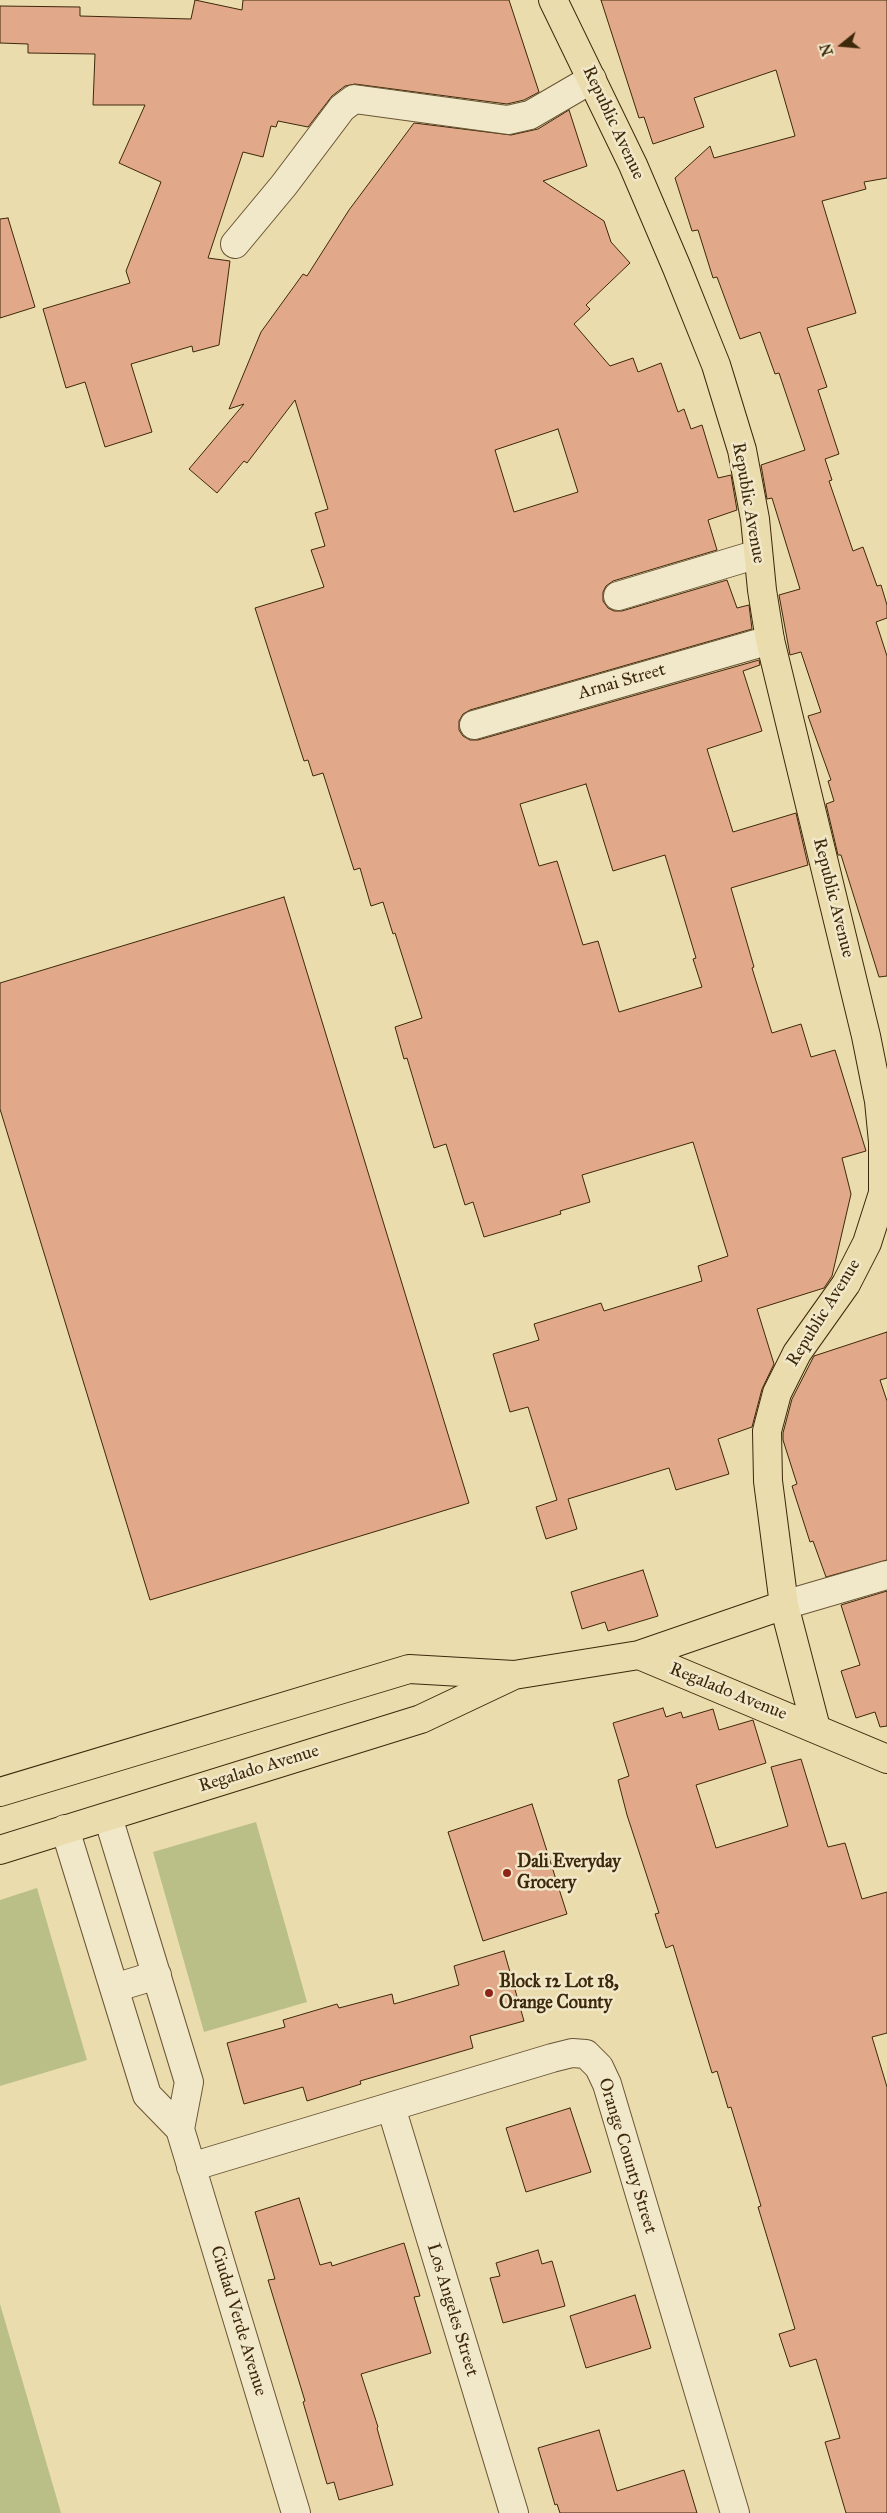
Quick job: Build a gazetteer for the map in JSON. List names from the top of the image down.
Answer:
{
  "streets": {
    "main road": ["Republic Avenue", "Regalado Avenue"],
    "street": [
      "Arnai Street",
      "Orange County Street",
      "Los Angeles Street",
      "Ciudad Verde Avenue"
    ]
  },
  "crossings": [
    ["Republic Avenue", "Arnai Street"],
    ["Republic Avenue", "Regalado Avenue"],
    ["Regalado Avenue", "Ciudad Verde Avenue"],
    ["Orange County Street", "Los Angeles Street"],
    ["Orange County Street", "Ciudad Verde Avenue"]
  ],
  "places": ["Dali Everyday Grocery", "Block 12 Lot 18, Orange County"],
  "north": "left"
}
